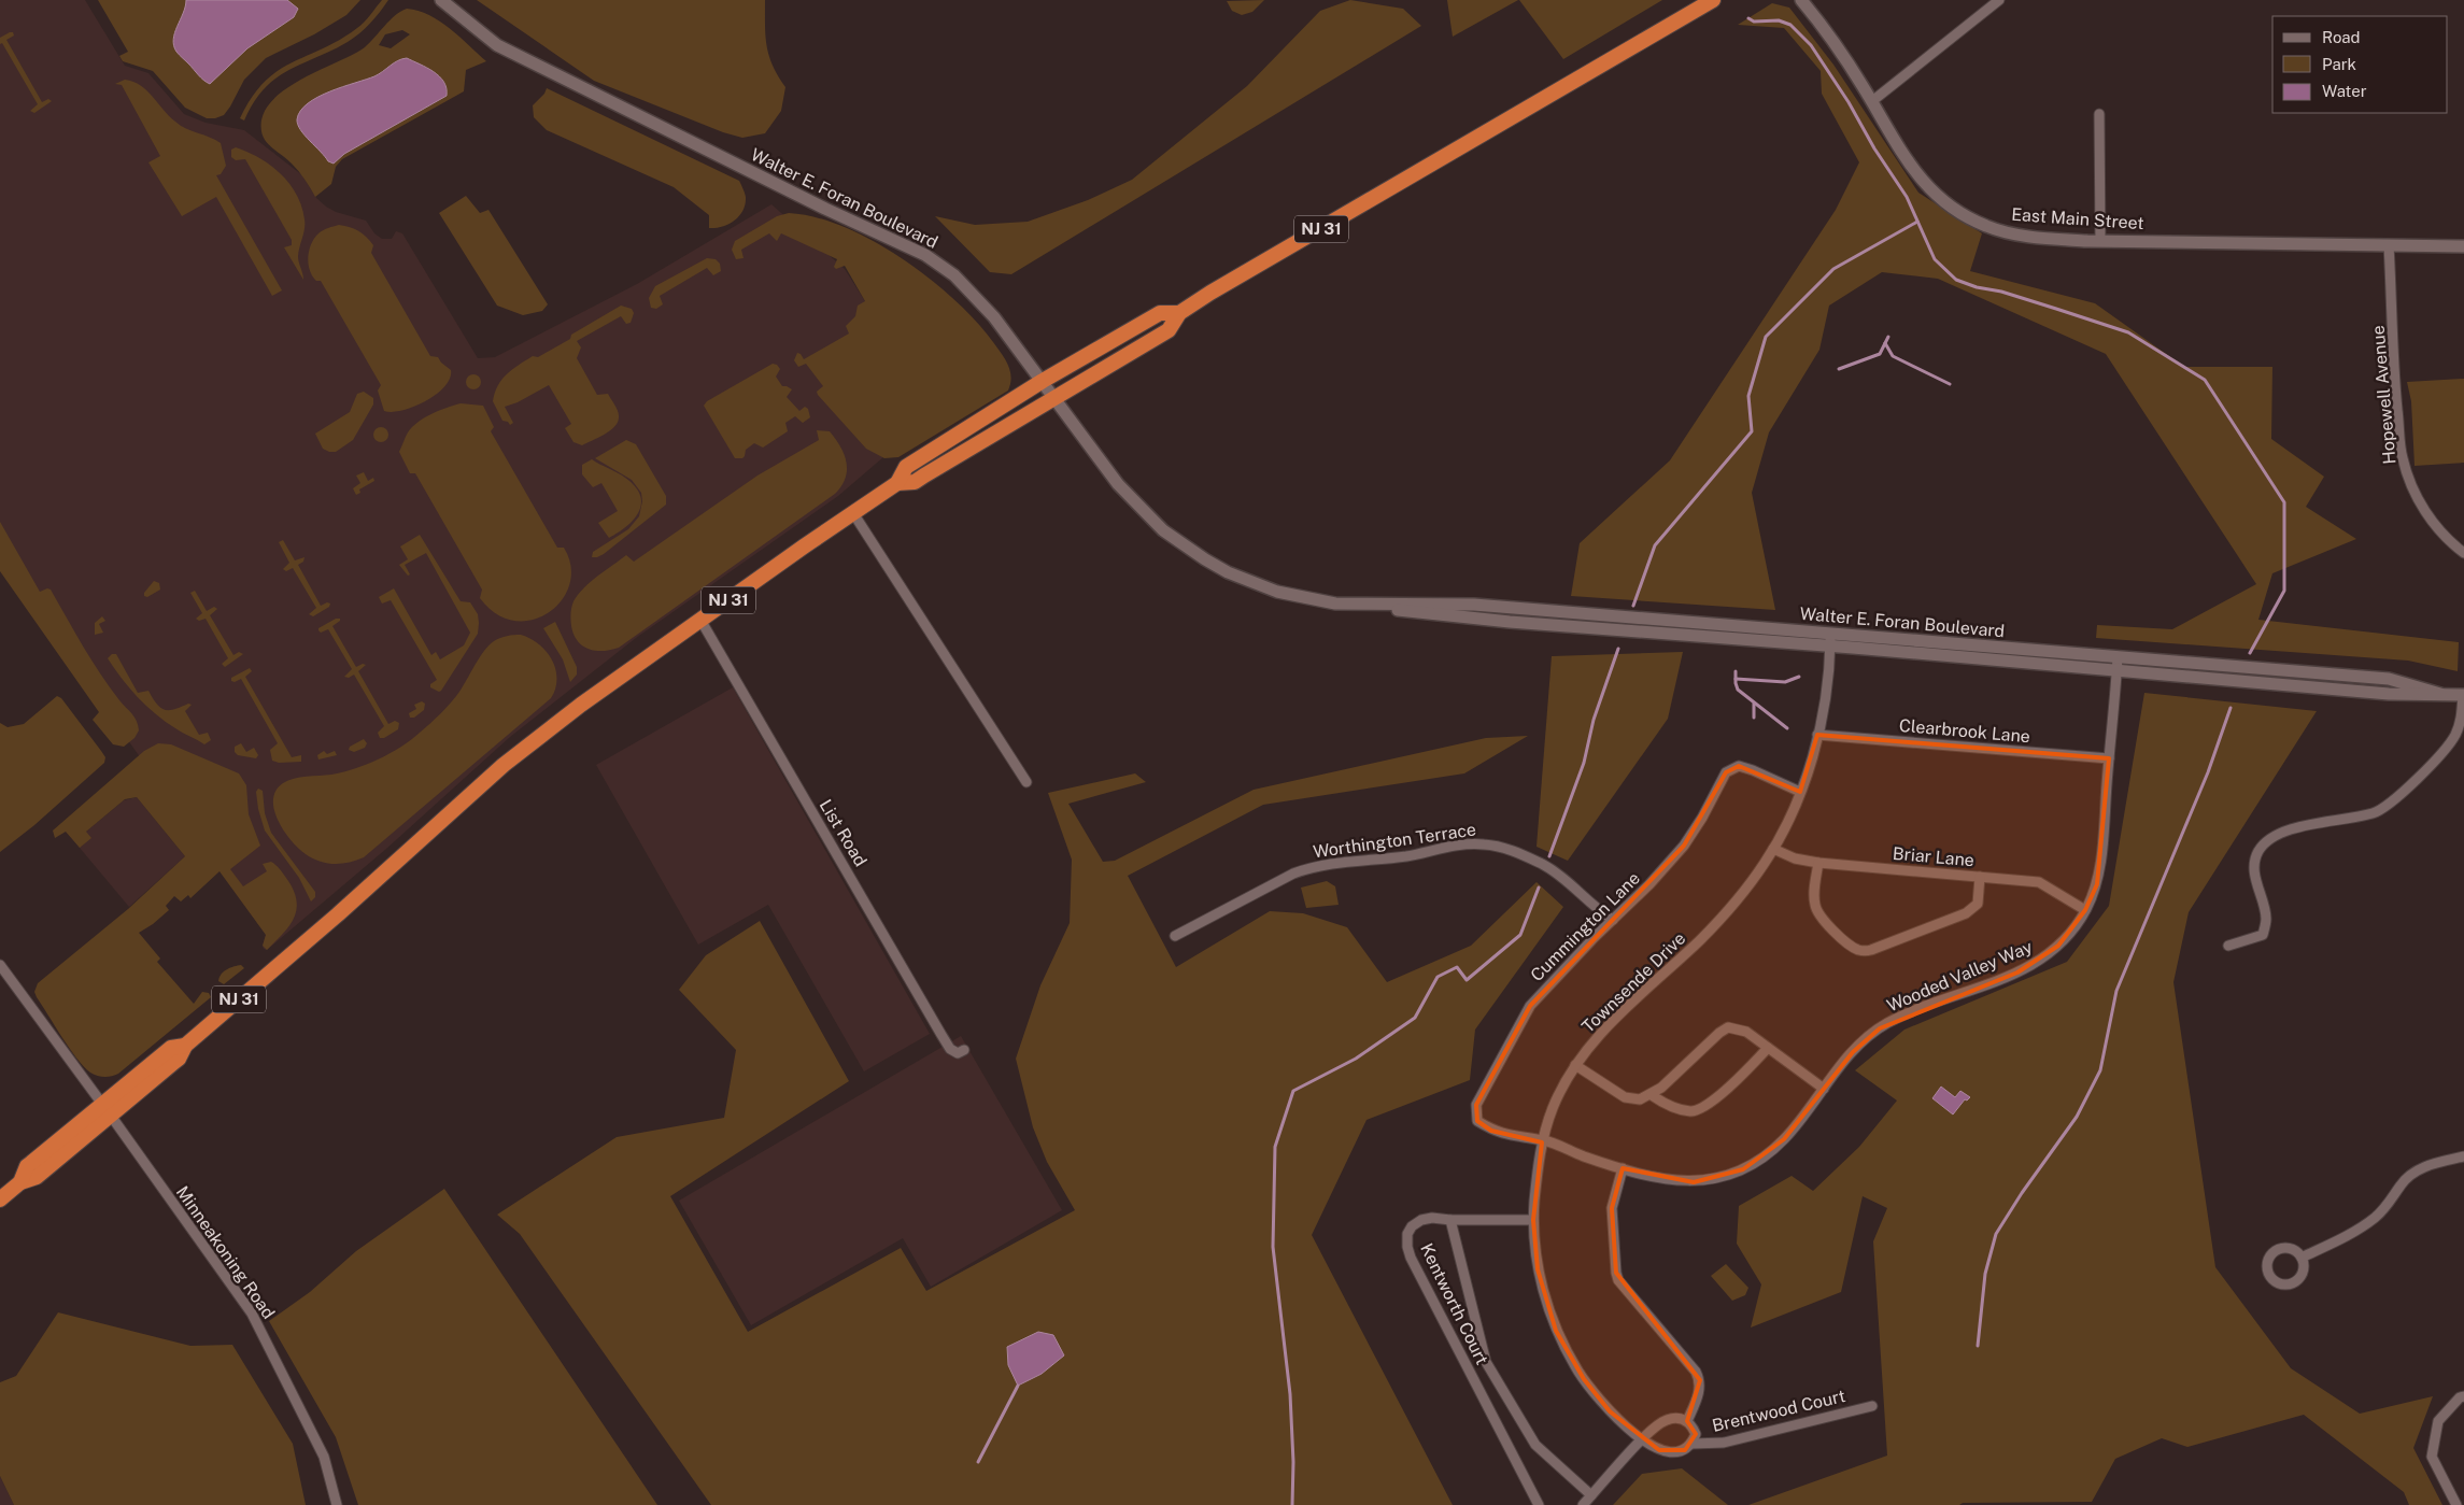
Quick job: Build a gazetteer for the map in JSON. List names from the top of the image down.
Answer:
{
  "streets": {
    "highway": ["NJ 31"],
    "street": [
      "Walter E. Foran Boulevard",
      "East Main Street",
      "Hopewell Avenue",
      "Clearbrook Lane",
      "List Road",
      "Worthington Terrace",
      "Briar Lane",
      "Cummington Lane",
      "Wooded Valley Way",
      "Townsende Drive",
      "Minneakoning Road",
      "Kentworth Court",
      "Brentwood Court"
    ]
  },
  "crossings": [
    ["Walter E. Foran Boulevard", "NJ 31"],
    ["Walter E. Foran Boulevard", "Wooded Valley Way"],
    ["Walter E. Foran Boulevard", "Townsende Drive"],
    ["East Main Street", "Hopewell Avenue"],
    ["NJ 31", "List Road"],
    ["NJ 31", "Minneakoning Road"],
    ["Clearbrook Lane", "Wooded Valley Way"],
    ["Clearbrook Lane", "Townsende Drive"],
    ["Worthington Terrace", "Cummington Lane"],
    ["Briar Lane", "Wooded Valley Way"],
    ["Briar Lane", "Townsende Drive"],
    ["Cummington Lane", "Wooded Valley Way"],
    ["Cummington Lane", "Townsende Drive"],
    ["Wooded Valley Way", "Townsende Drive"],
    ["Townsende Drive", "Kentworth Court"],
    ["Townsende Drive", "Brentwood Court"]
  ],
  "legend": ["Road", "Park", "Water"]
}
